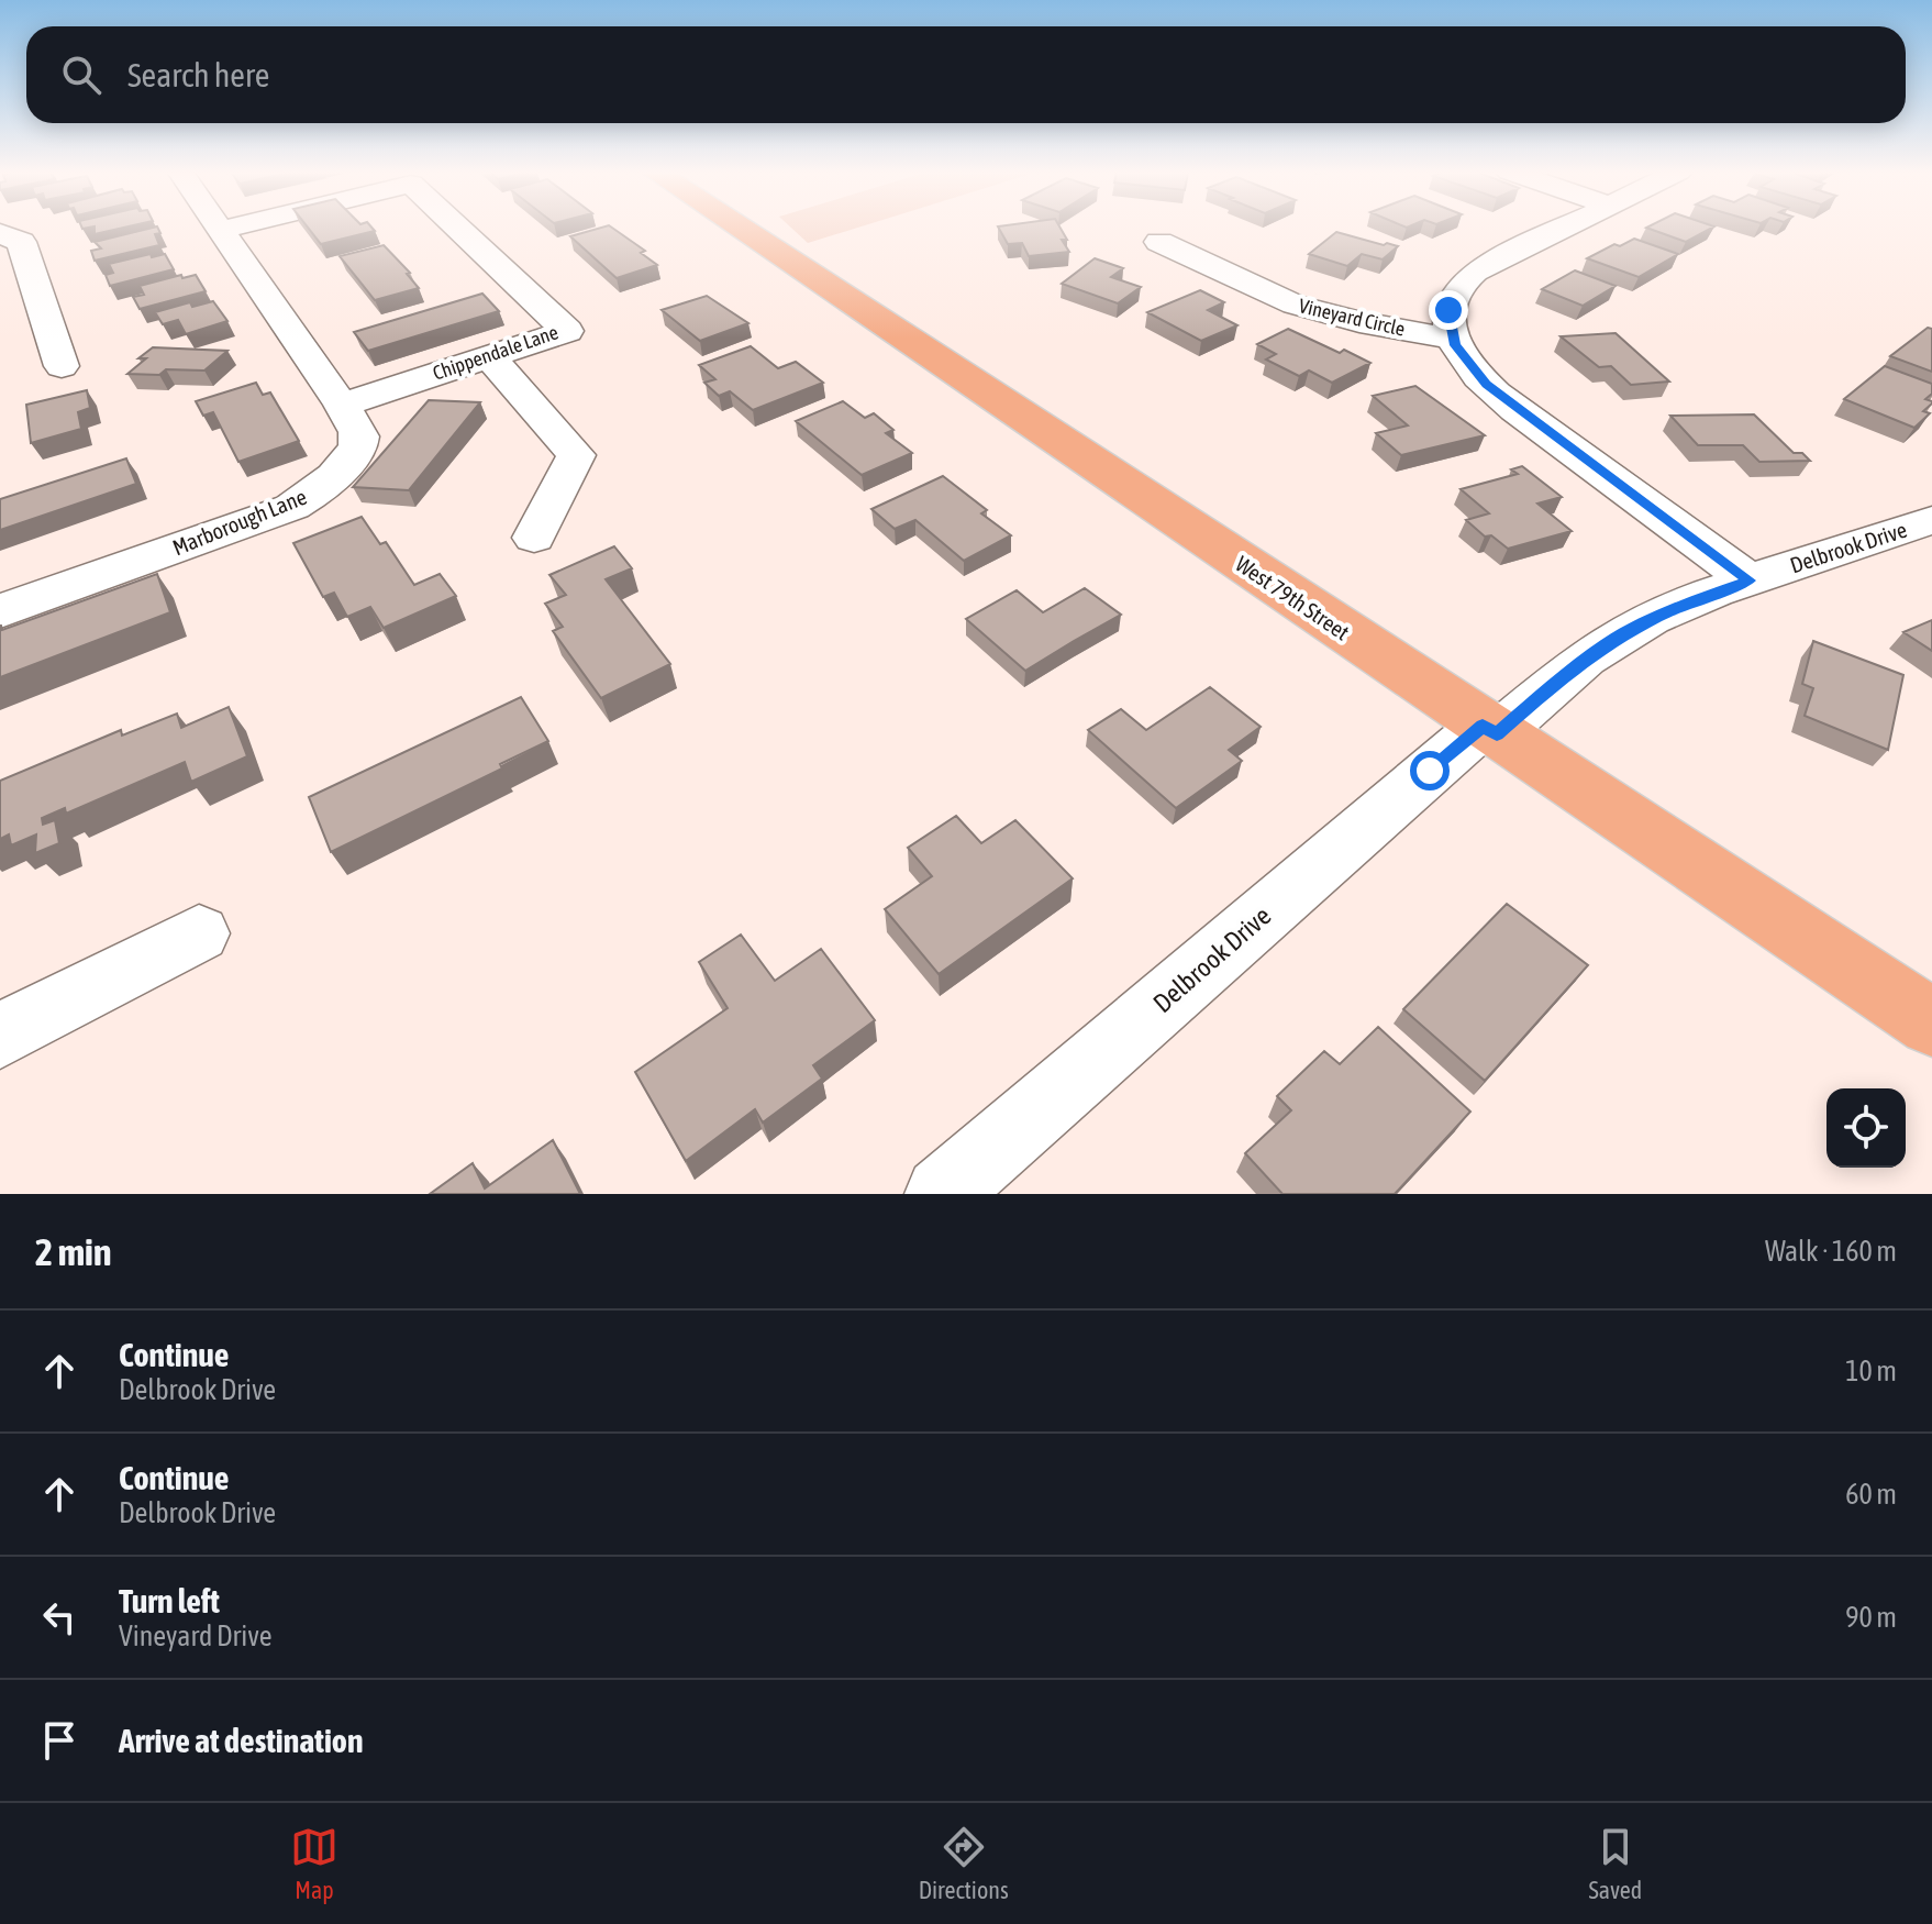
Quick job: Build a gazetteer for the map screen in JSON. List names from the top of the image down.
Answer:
{
  "streets": {
    "main road": ["West 79th Street"],
    "street": [
      "Vineyard Circle",
      "Chippendale Lane",
      "Marborough Lane",
      "Delbrook Drive"
    ]
  },
  "crossings": [
    ["Chippendale Lane", "Marborough Lane"],
    ["Delbrook Drive", "West 79th Street"]
  ],
  "page": {
    "search": "Search here",
    "heading": ["2 min", "Walk · 160 m"],
    "list": [
      ["Continue", "Delbrook Drive", "10 m"],
      ["Continue", "Delbrook Drive", "60 m"],
      ["Turn left", "Vineyard Drive", "90 m"],
      "Arrive at destination"
    ],
    "nav": ["Map", "Directions", "Saved"]
  }
}
